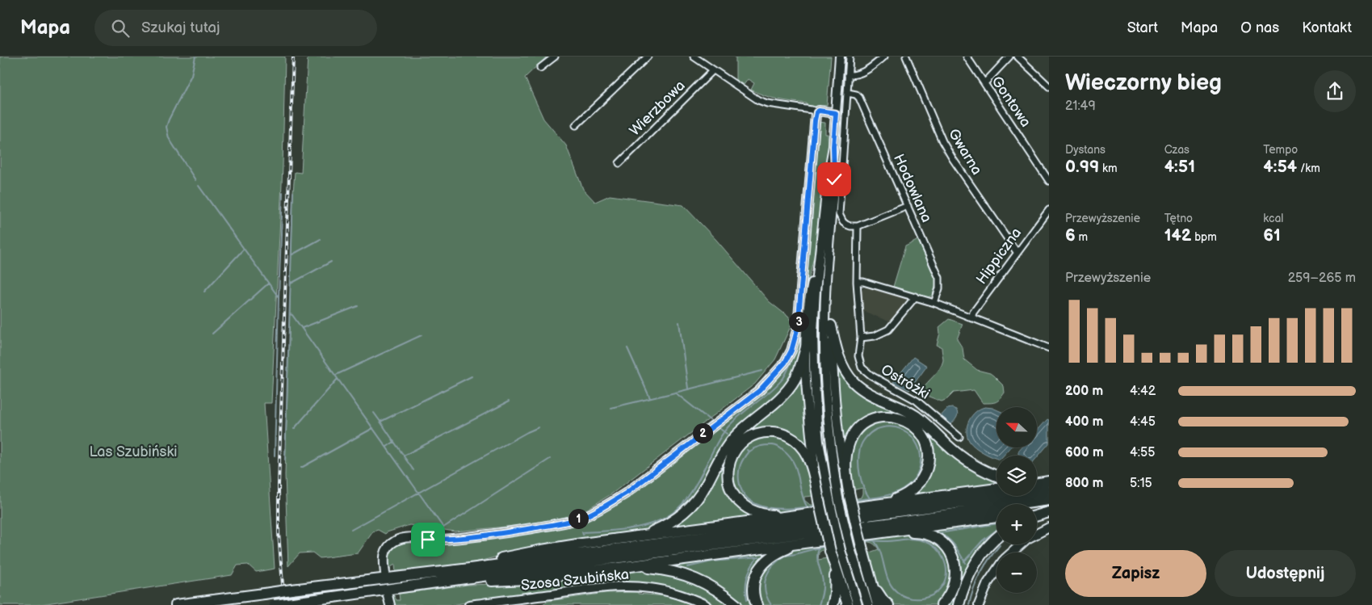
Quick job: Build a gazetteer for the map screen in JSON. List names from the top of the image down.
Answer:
{
  "streets": {
    "main road": ["Szosa Szubińska"],
    "street": [
      "Gontowa",
      "Wierzbowa",
      "Gwarna",
      "Hodowlana",
      "Hippiczna",
      "Ostróżki"
    ]
  },
  "crossings": [
    ["Gwarna", "Hippiczna"]
  ],
  "parks": ["Las Szubiński"],
  "north": "left",
  "page": {
    "header": "Mapa",
    "search": "Szukaj tutaj",
    "nav": [
      "Start",
      "Mapa",
      "O nas",
      "Kontakt"
    ],
    "heading": ["Wieczorny bieg", "21:49"],
    "stats": [
      ["Dystans", "0.99 km"],
      ["Czas", "4:51"],
      ["Tempo", "4:54 /km"],
      ["Przewyższenie", "6 m"],
      ["Tętno", "142 bpm"],
      ["kcal", "61"]
    ],
    "chart": ["Przewyższenie", "259–265 m"],
    "pins": ["3", "2", "1"],
    "list": [
      {
        "name": "200 m",
        "note": "4:42"
      },
      {
        "name": "400 m",
        "note": "4:45"
      },
      {
        "name": "600 m",
        "note": "4:55"
      },
      {
        "name": "800 m",
        "note": "5:15"
      }
    ],
    "map_buttons": ["+", "−"],
    "buttons": ["Zapisz", "Udostępnij"]
  }
}
